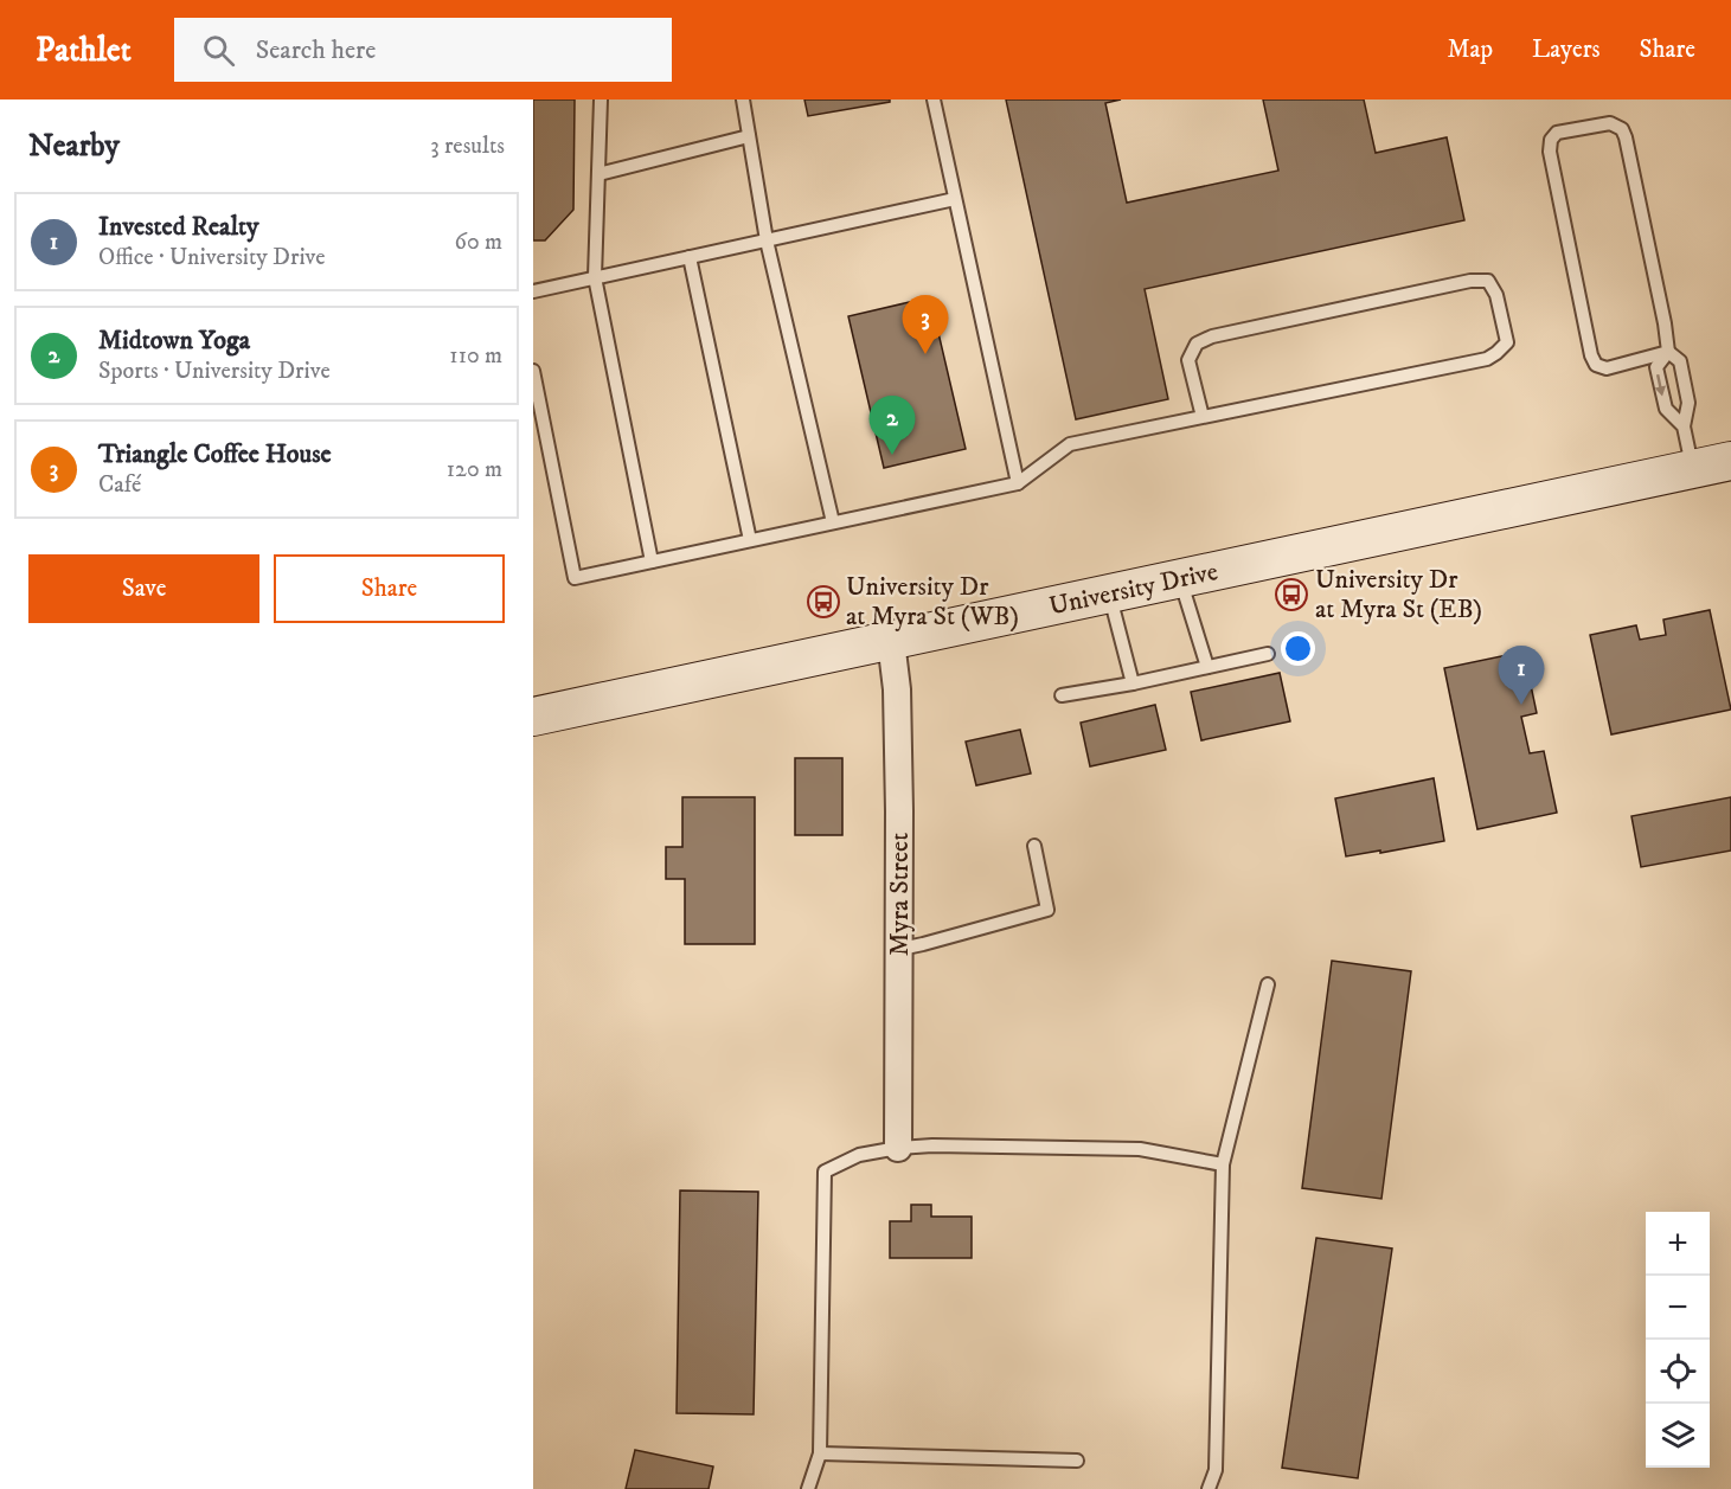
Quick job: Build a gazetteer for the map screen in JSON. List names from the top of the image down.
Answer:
{
  "streets": {
    "main road": ["University Drive"],
    "street": ["Myra Street"]
  },
  "crossings": [
    ["University Drive", "Myra Street"]
  ],
  "places": {
    "bus stop": ["University Dr at Myra St (EB)", "University Dr at Myra St (WB)"]
  },
  "page": {
    "header": "Pathlet",
    "search": "Search here",
    "nav": ["Map", "Layers", "Share"],
    "heading": ["Nearby", "3 results"],
    "list": [
      {
        "mark": "1",
        "name": "Invested Realty",
        "note": "Office · University Drive",
        "value": "60 m"
      },
      {
        "mark": "2",
        "name": "Midtown Yoga",
        "note": "Sports · University Drive",
        "value": "110 m"
      },
      {
        "mark": "3",
        "name": "Triangle Coffee House",
        "note": "Café",
        "value": "120 m"
      }
    ],
    "pins": ["3", "2", "1"],
    "buttons": ["Save", "Share"],
    "map_buttons": ["+", "−"]
  }
}
